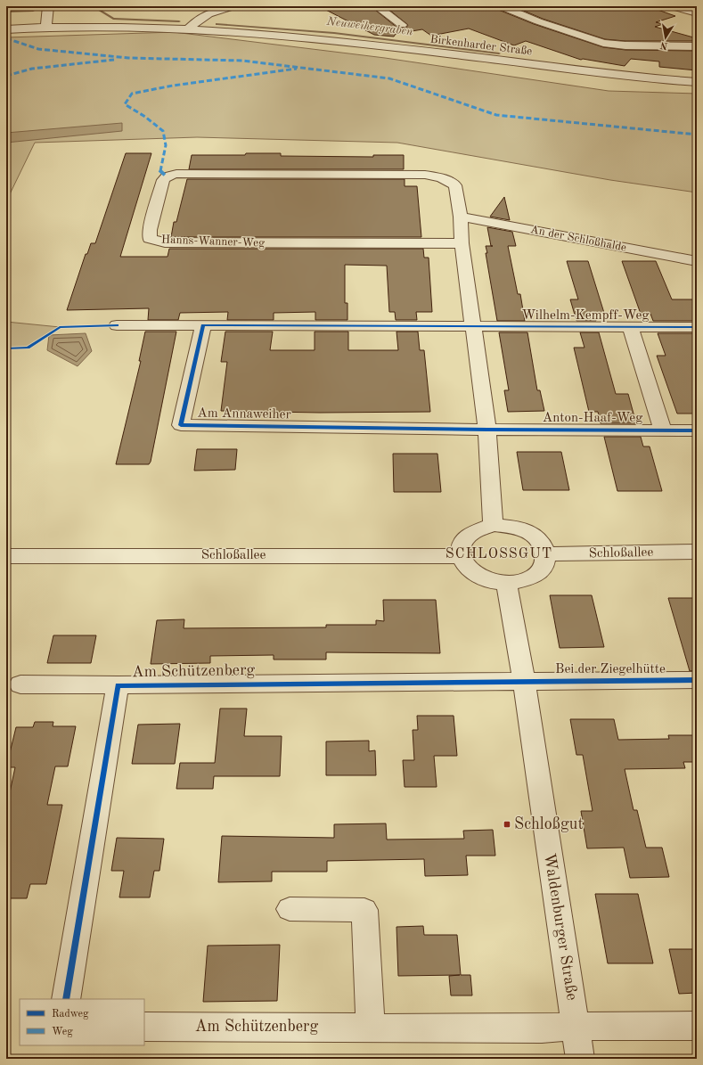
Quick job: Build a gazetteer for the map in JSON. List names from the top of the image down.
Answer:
{
  "streets": {
    "street": [
      "Birkenharder Straße",
      "An der Schloßhalde",
      "Hanns-Wanner-Weg",
      "Wilhelm-Kempff-Weg",
      "Am Annaweiher",
      "Anton-Haaf-Weg",
      "Schloßallee",
      "Bei der Ziegelhütte",
      "Am Schützenberg",
      "Waldenburger Straße"
    ]
  },
  "crossings": [
    ["An der Schloßhalde", "Hanns-Wanner-Weg"],
    ["Wilhelm-Kempff-Weg", "Anton-Haaf-Weg"],
    ["Am Annaweiher", "Anton-Haaf-Weg"],
    ["Schloßallee", "Waldenburger Straße"],
    ["Bei der Ziegelhütte", "Am Schützenberg"],
    ["Bei der Ziegelhütte", "Waldenburger Straße"],
    ["Am Schützenberg", "Waldenburger Straße"]
  ],
  "districts": ["SCHLOSSGUT"],
  "water": ["Neuweihergraben"],
  "places": {
    "transit": ["Schloßgut"]
  },
  "legend": ["Radweg", "Weg"],
  "north": "bottom"
}
